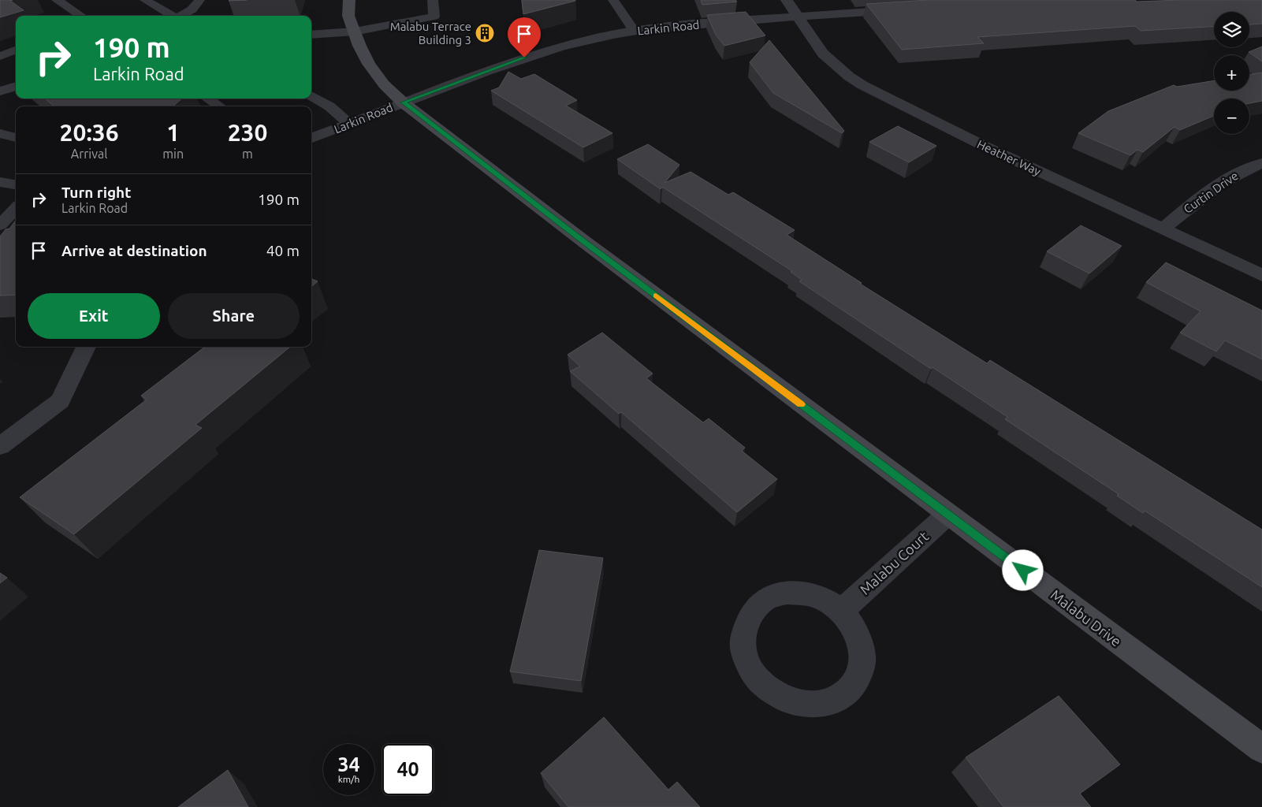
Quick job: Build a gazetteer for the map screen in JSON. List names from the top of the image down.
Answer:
{
  "streets": {
    "street": [
      "Larkin Road",
      "Heather Way",
      "Curtin Drive",
      "Malabu Court",
      "Malabu Drive"
    ]
  },
  "crossings": [
    ["Larkin Road", "Heather Way"],
    ["Larkin Road", "Malabu Drive"],
    ["Heather Way", "Curtin Drive"],
    ["Malabu Court", "Malabu Drive"]
  ],
  "places": {
    "building": ["Malabu Terrace Building 3"]
  },
  "page": {
    "map_buttons": ["+", "−"],
    "turn": ["190 m", "Larkin Road"],
    "eta": [
      "20:36",
      "Arrival",
      "1",
      "min",
      "230",
      "m"
    ],
    "list": [
      {
        "name": "Turn right",
        "note": "Larkin Road",
        "value": "190 m"
      },
      {
        "name": "Arrive at destination",
        "value": "40 m"
      }
    ],
    "buttons": ["Exit", "Share"],
    "speed": "34 km/h",
    "limit": "40"
  }
}
